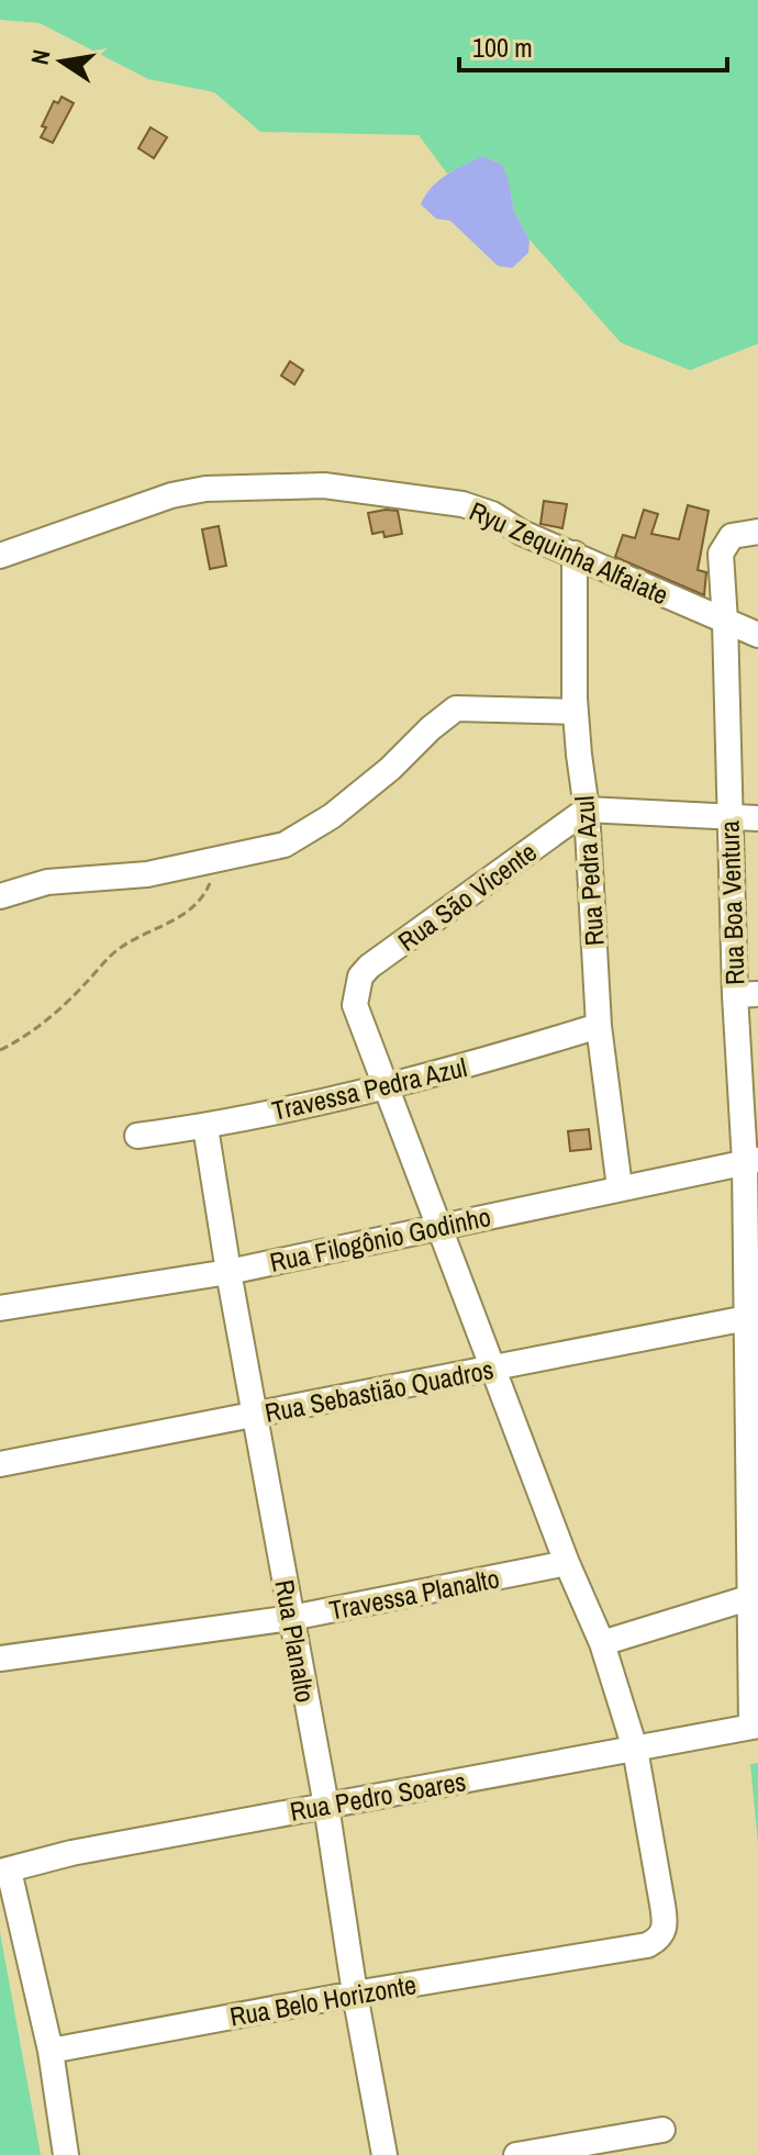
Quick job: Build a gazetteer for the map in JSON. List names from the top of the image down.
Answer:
{
  "streets": {
    "street": [
      "Ryu Zequinha Alfaiate",
      "Rua Pedra Azul",
      "Rua São Vicente",
      "Rua Boa Ventura",
      "Travessa Pedra Azul",
      "Rua Filogônio Godinho",
      "Rua Sebastião Quadros",
      "Travessa Planalto",
      "Rua Planalto",
      "Rua Pedro Soares",
      "Rua Belo Horizonte"
    ]
  },
  "crossings": [
    ["Ryu Zequinha Alfaiate", "Rua Pedra Azul"],
    ["Ryu Zequinha Alfaiate", "Rua Boa Ventura"],
    ["Rua Pedra Azul", "Rua São Vicente"],
    ["Rua Pedra Azul", "Travessa Pedra Azul"],
    ["Rua Pedra Azul", "Rua Filogônio Godinho"],
    ["Rua São Vicente", "Travessa Pedra Azul"],
    ["Rua Boa Ventura", "Rua Filogônio Godinho"],
    ["Rua Boa Ventura", "Rua Sebastião Quadros"],
    ["Rua Boa Ventura", "Rua Pedro Soares"],
    ["Travessa Pedra Azul", "Rua Planalto"],
    ["Rua Filogônio Godinho", "Rua Planalto"],
    ["Rua Sebastião Quadros", "Rua Planalto"],
    ["Travessa Planalto", "Rua Planalto"],
    ["Rua Planalto", "Rua Pedro Soares"],
    ["Rua Planalto", "Rua Belo Horizonte"],
    ["Rua Pedro Soares", "Rua Belo Horizonte"]
  ],
  "scale_bar": "100 m",
  "north": "left"
}
